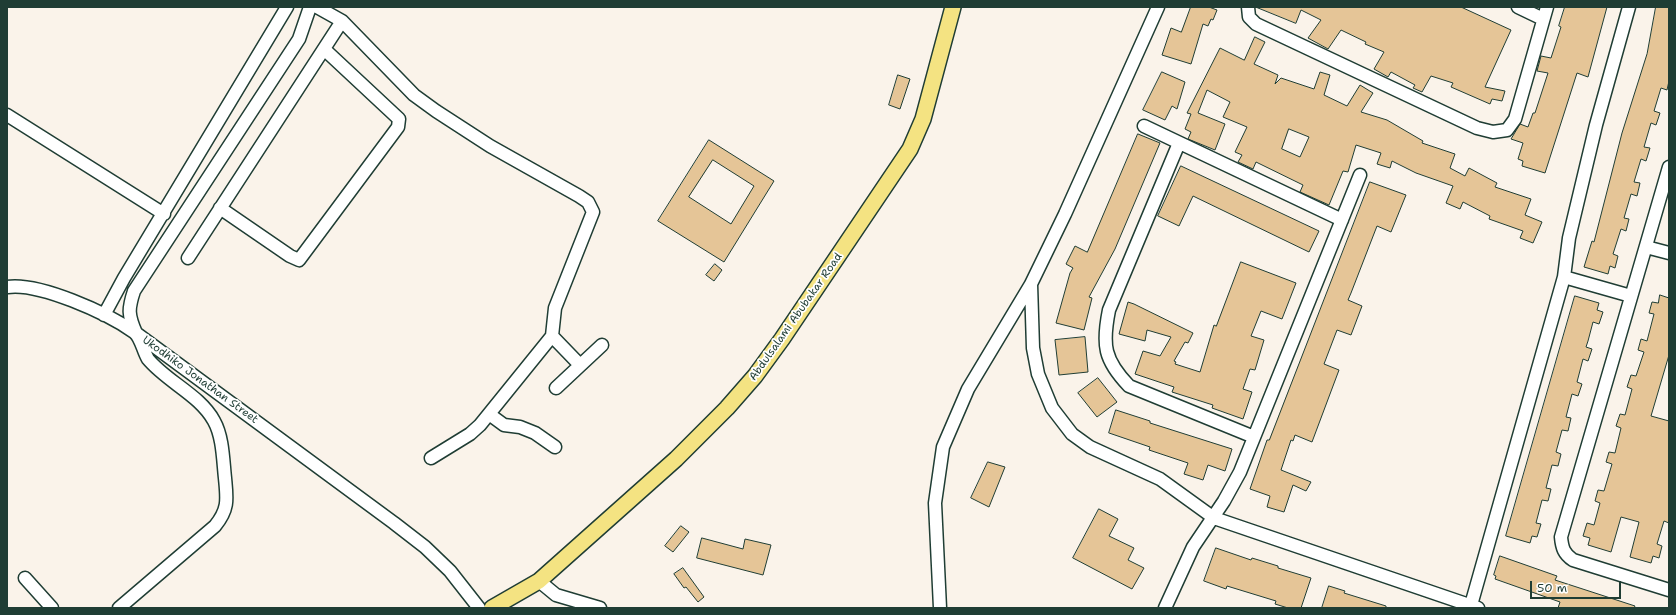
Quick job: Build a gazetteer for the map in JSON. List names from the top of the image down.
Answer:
{
  "streets": {
    "main road": ["Abdulsalami Abubakar Road"],
    "street": ["Ukodhiko Jonathan Street"]
  },
  "scale_bar": "50 m"
}
